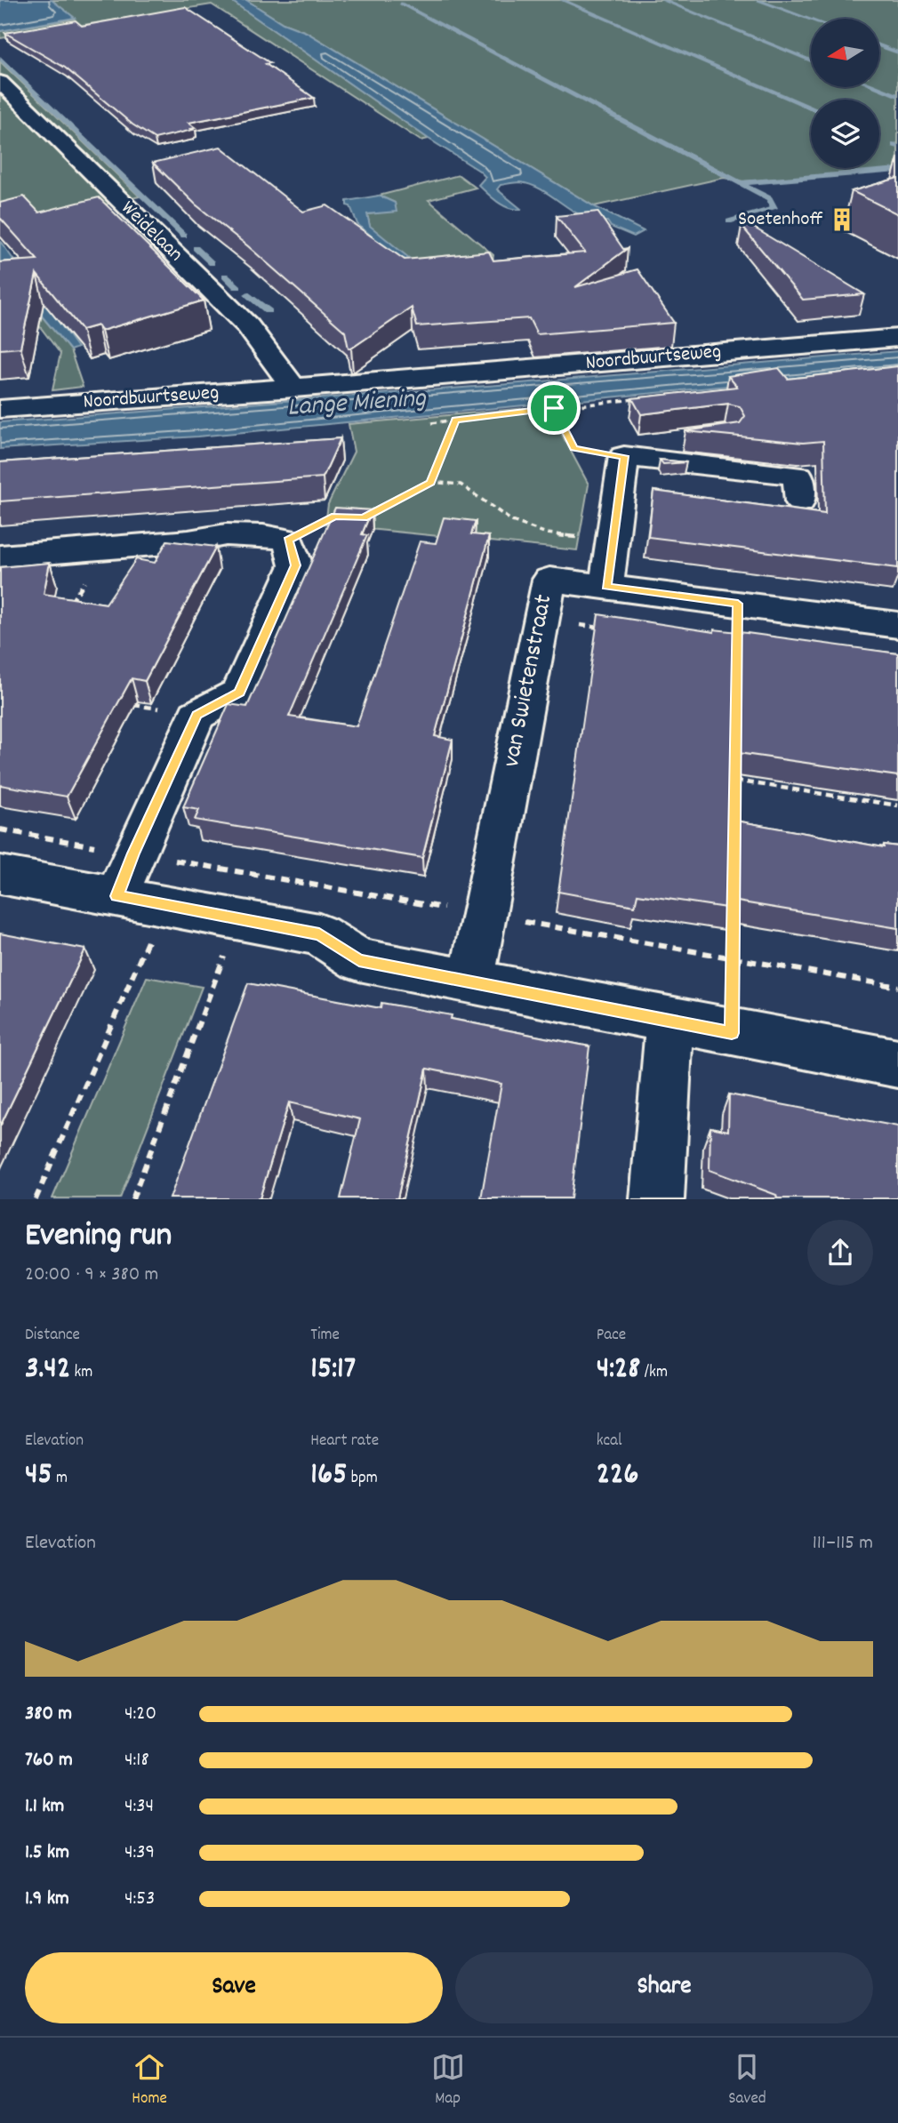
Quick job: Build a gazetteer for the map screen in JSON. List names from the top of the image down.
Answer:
{
  "streets": {
    "street": ["Weidelaan", "Noordbuurtseweg", "van Swietenstraat"]
  },
  "crossings": [
    ["Weidelaan", "Noordbuurtseweg"]
  ],
  "water": ["Lange Miening"],
  "places": {
    "building": ["Soetenhoff"]
  },
  "north": "left",
  "page": {
    "heading": ["Evening run", "20:00 · 9 × 380 m"],
    "stats": [
      ["Distance", "3.42 km"],
      ["Time", "15:17"],
      ["Pace", "4:28 /km"],
      ["Elevation", "45 m"],
      ["Heart rate", "165 bpm"],
      ["kcal", "226"]
    ],
    "chart": ["Elevation", "111–115 m"],
    "list": [
      {
        "name": "380 m",
        "note": "4:20"
      },
      {
        "name": "760 m",
        "note": "4:18"
      },
      {
        "name": "1.1 km",
        "note": "4:34"
      },
      {
        "name": "1.5 km",
        "note": "4:39"
      },
      {
        "name": "1.9 km",
        "note": "4:53"
      }
    ],
    "buttons": ["Save", "Share"],
    "tabs": ["Home", "Map", "Saved"]
  }
}
